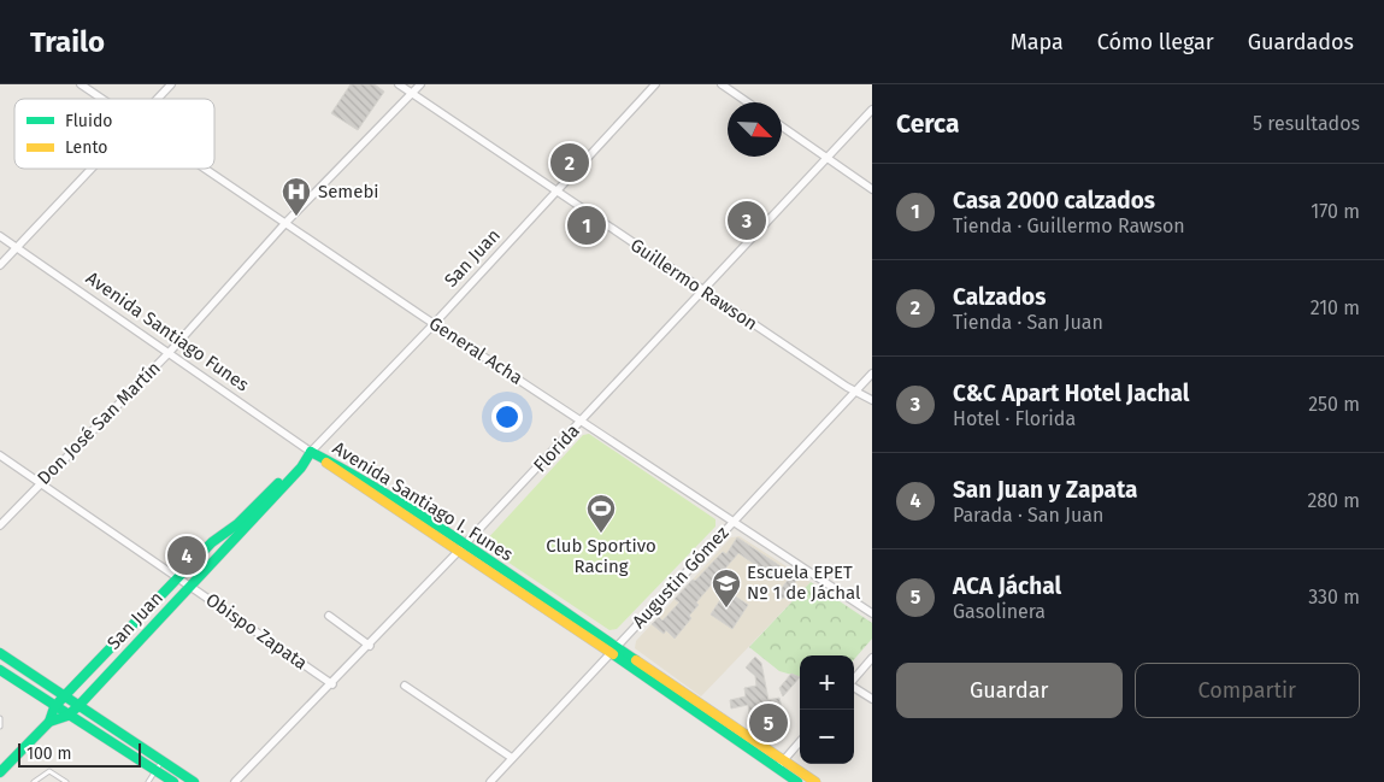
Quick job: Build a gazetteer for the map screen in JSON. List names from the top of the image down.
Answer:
{
  "streets": {
    "main road": ["San Juan", "Avenida Santiago I. Funes"],
    "street": [
      "Guillermo Rawson",
      "Avenida Santiago Funes",
      "General Acha",
      "Don José San Martín",
      "Florida",
      "Augustin Gómez",
      "Obispo Zapata"
    ]
  },
  "crossings": [
    ["San Juan", "Guillermo Rawson"],
    ["San Juan", "Avenida Santiago Funes"],
    ["San Juan", "General Acha"],
    ["San Juan", "Avenida Santiago I. Funes"],
    ["San Juan", "Obispo Zapata"],
    ["Guillermo Rawson", "Don José San Martín"],
    ["Guillermo Rawson", "Florida"],
    ["Guillermo Rawson", "Augustin Gómez"],
    ["Avenida Santiago Funes", "Don José San Martín"],
    ["Avenida Santiago Funes", "Avenida Santiago I. Funes"],
    ["General Acha", "Don José San Martín"],
    ["General Acha", "Florida"],
    ["General Acha", "Augustin Gómez"],
    ["Don José San Martín", "Obispo Zapata"],
    ["Florida", "Avenida Santiago I. Funes"],
    ["Florida", "Obispo Zapata"],
    ["Avenida Santiago I. Funes", "Augustin Gómez"]
  ],
  "places": {
    "hospital": ["Semebi"],
    "sports": ["Club Sportivo Racing"],
    "school or university": ["Escuela EPET Nº 1 de Jáchal"]
  },
  "legend": ["Fluido", "Lento"],
  "scale_bar": "100 m",
  "north": "bottom right",
  "page": {
    "header": "Trailo",
    "nav": ["Mapa", "Cómo llegar", "Guardados"],
    "heading": ["Cerca", "5 resultados"],
    "pins": [
      "2",
      "3",
      "1",
      "4",
      "5"
    ],
    "list": [
      {
        "mark": "1",
        "name": "Casa 2000 calzados",
        "note": "Tienda · Guillermo Rawson",
        "value": "170 m"
      },
      {
        "mark": "2",
        "name": "Calzados",
        "note": "Tienda · San Juan",
        "value": "210 m"
      },
      {
        "mark": "3",
        "name": "C&C Apart Hotel Jachal",
        "note": "Hotel · Florida",
        "value": "250 m"
      },
      {
        "mark": "4",
        "name": "San Juan y Zapata",
        "note": "Parada · San Juan",
        "value": "280 m"
      },
      {
        "mark": "5",
        "name": "ACA Jáchal",
        "note": "Gasolinera",
        "value": "330 m"
      }
    ],
    "buttons": ["Guardar", "Compartir"],
    "map_buttons": ["+", "−"],
    "scale": "100 m"
  }
}
